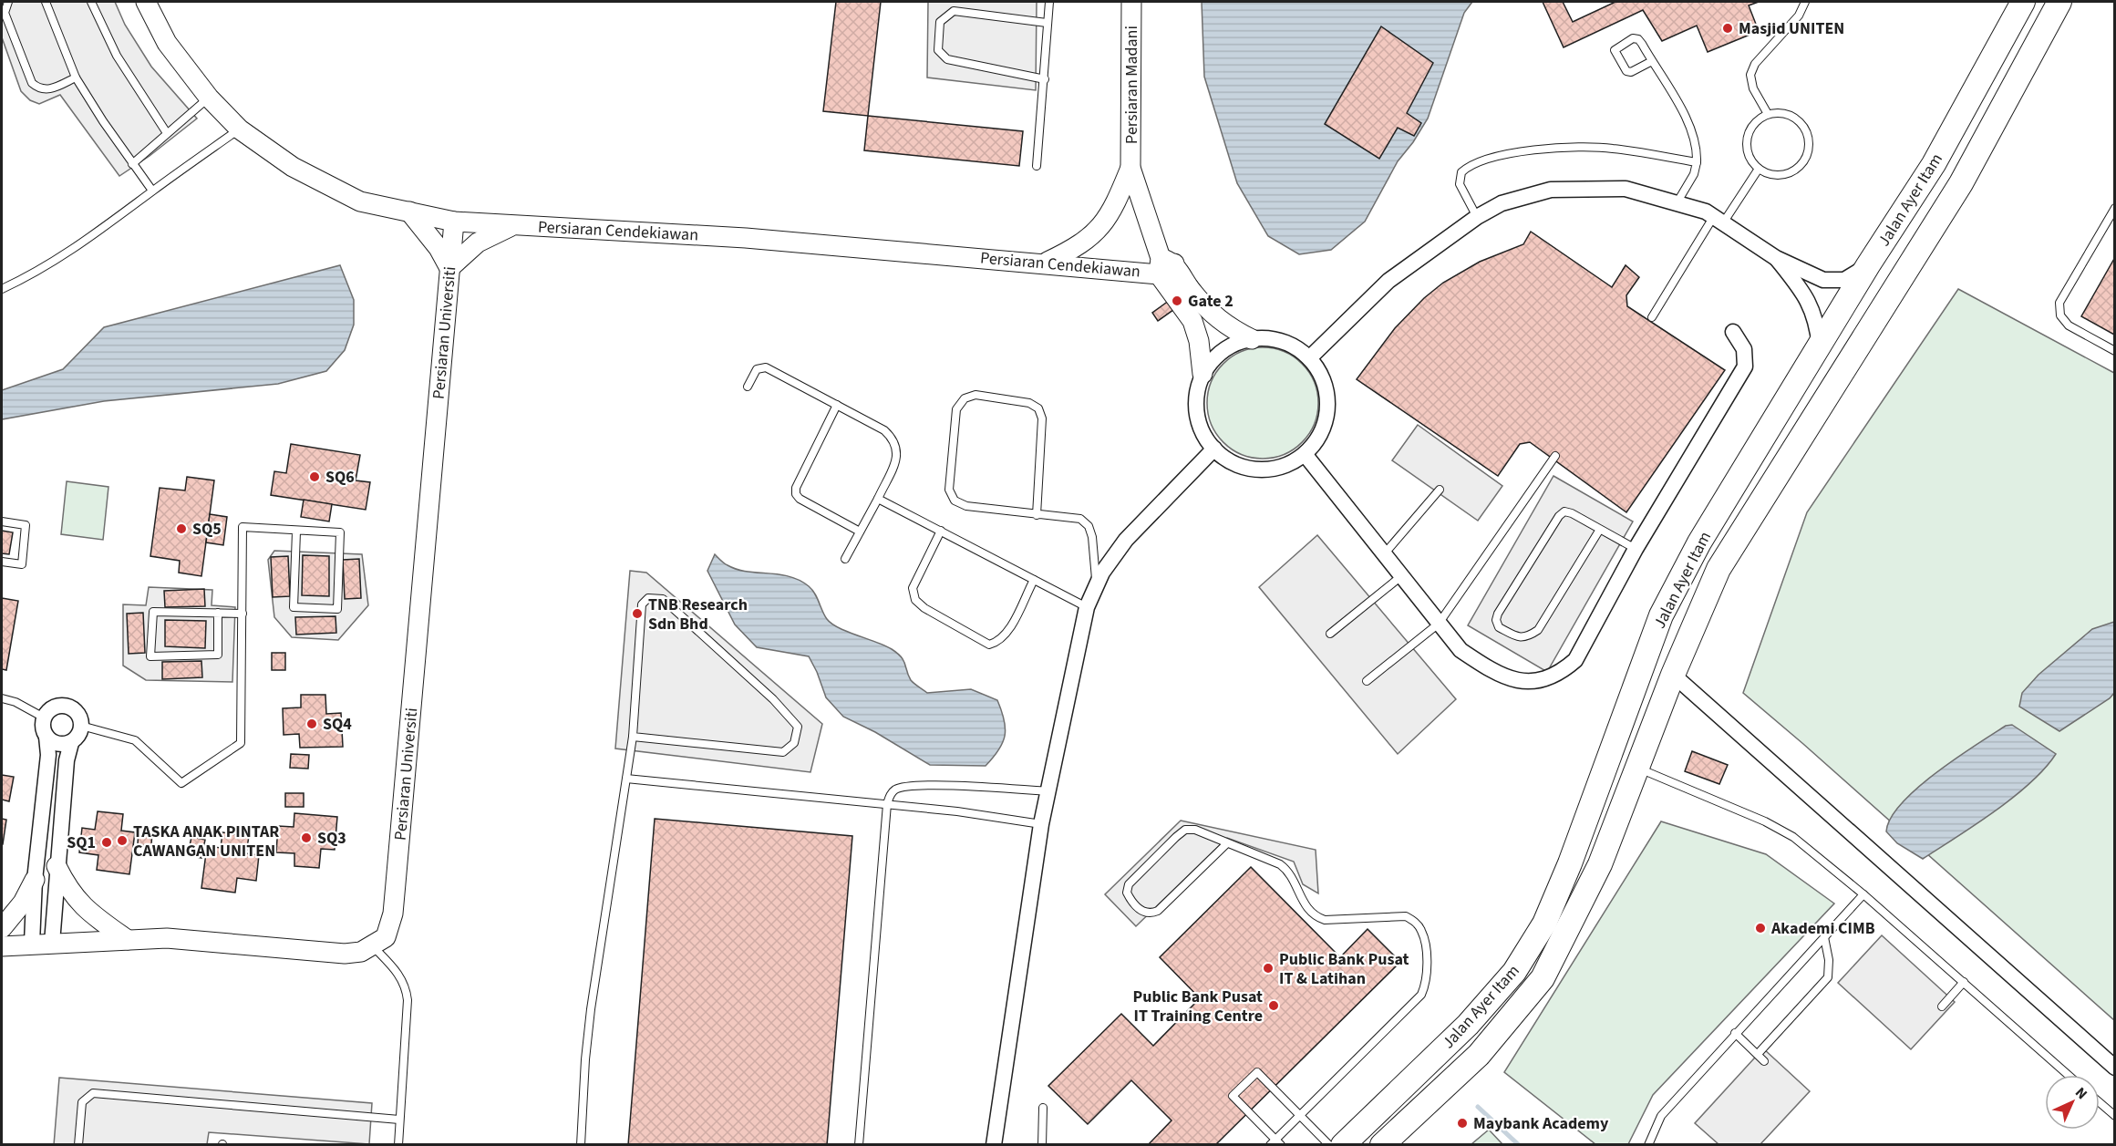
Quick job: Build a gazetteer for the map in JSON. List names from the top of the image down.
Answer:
{
  "streets": {
    "main road": ["Jalan Ayer Itam"],
    "street": ["Persiaran Madani", "Persiaran Cendekiawan", "Persiaran Universiti"]
  },
  "crossings": [
    ["Persiaran Cendekiawan", "Persiaran Universiti"]
  ],
  "places": [
    "Masjid UNITEN",
    "Gate 2",
    "SQ6",
    "SQ5",
    "TNB Research Sdn Bhd",
    "SQ4",
    "SQ3",
    "TASKA ANAK PINTAR CAWANGAN UNITEN",
    "SQ1",
    "Akademi CIMB",
    "Public Bank Pusat IT & Latihan",
    "Public Bank Pusat IT Training Centre",
    "Maybank Academy"
  ],
  "north": "top right"
}
